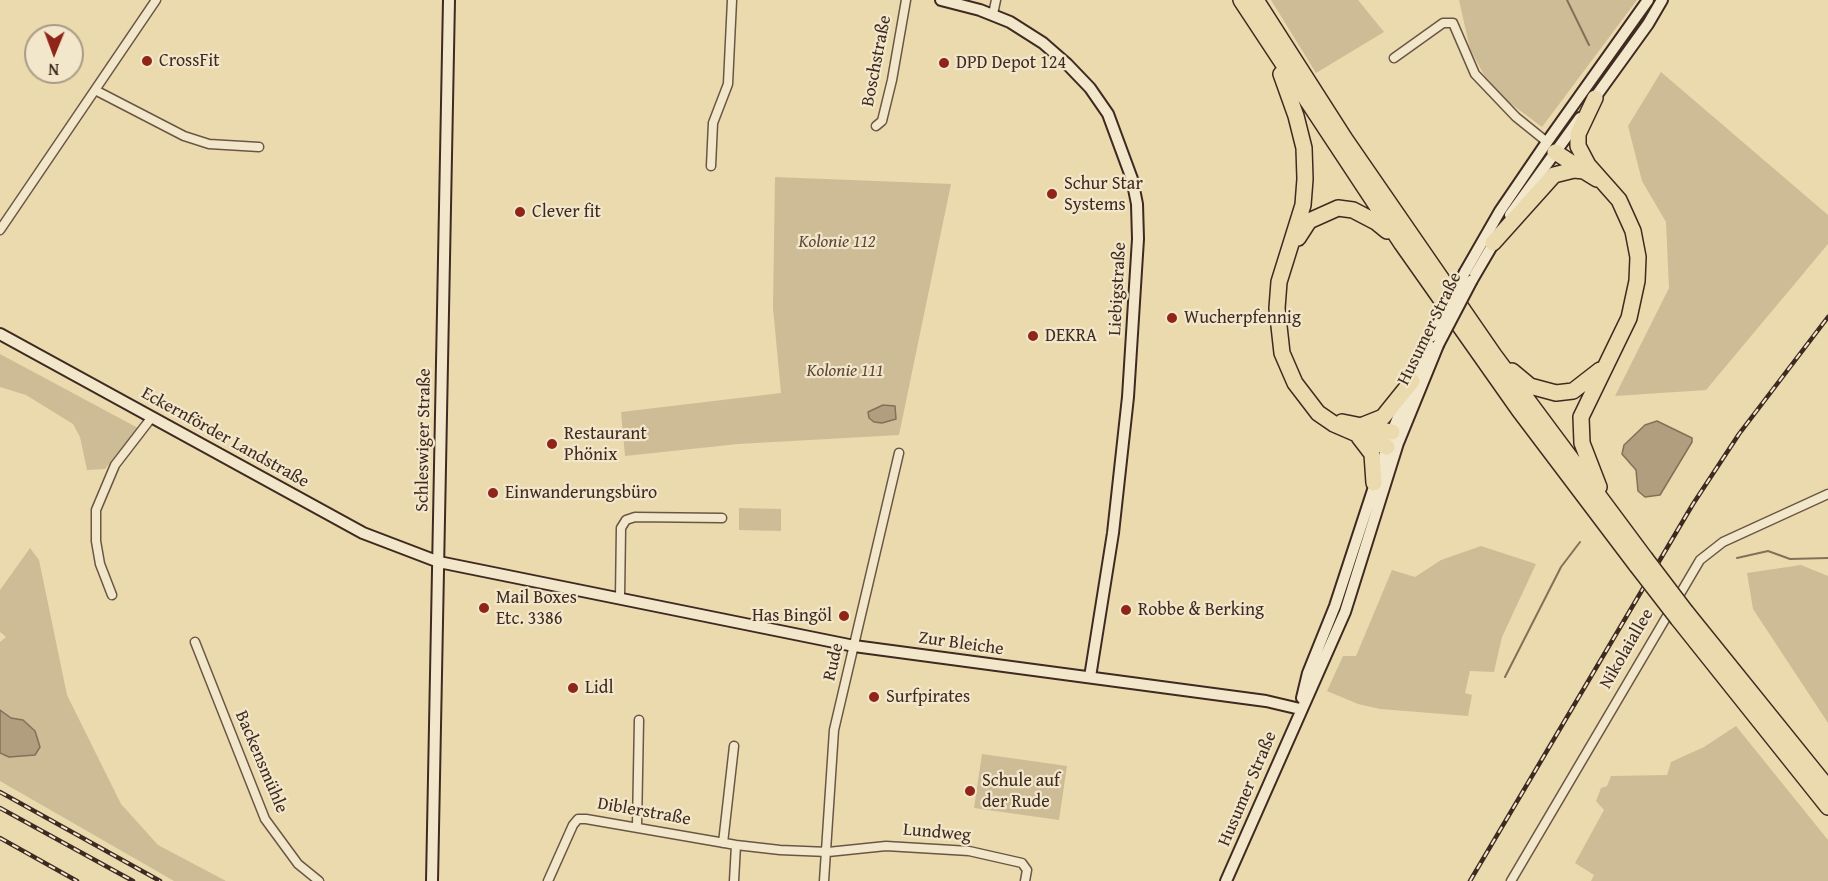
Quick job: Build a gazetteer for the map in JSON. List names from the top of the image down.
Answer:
{
  "streets": {
    "main road": [
      "Liebigstraße",
      "Husumer Straße",
      "Eckernförder Landstraße",
      "Schleswiger Straße",
      "Zur Bleiche"
    ],
    "street": [
      "Boschstraße",
      "Nikolaiallee",
      "Rude",
      "Backensmühle",
      "Diblerstraße",
      "Lundweg"
    ]
  },
  "crossings": [
    ["Liebigstraße", "Zur Bleiche"],
    ["Husumer Straße", "Zur Bleiche"],
    ["Eckernförder Landstraße", "Schleswiger Straße"],
    ["Eckernförder Landstraße", "Zur Bleiche"],
    ["Schleswiger Straße", "Zur Bleiche"],
    ["Zur Bleiche", "Rude"],
    ["Rude", "Diblerstraße"],
    ["Rude", "Lundweg"],
    ["Diblerstraße", "Lundweg"]
  ],
  "parks": ["Kolonie 112", "Kolonie 111"],
  "places": [
    "CrossFit",
    "DPD Depot 124",
    "Schur Star Systems",
    "Clever fit",
    "Wucherpfennig",
    "DEKRA",
    "Restaurant Phönix",
    "Einwanderungsbüro",
    "Mail Boxes Etc. 3386",
    "Robbe & Berking",
    "Has Bingöl",
    "Lidl",
    "Surfpirates",
    "Schule auf der Rude"
  ],
  "north": "bottom"
}
